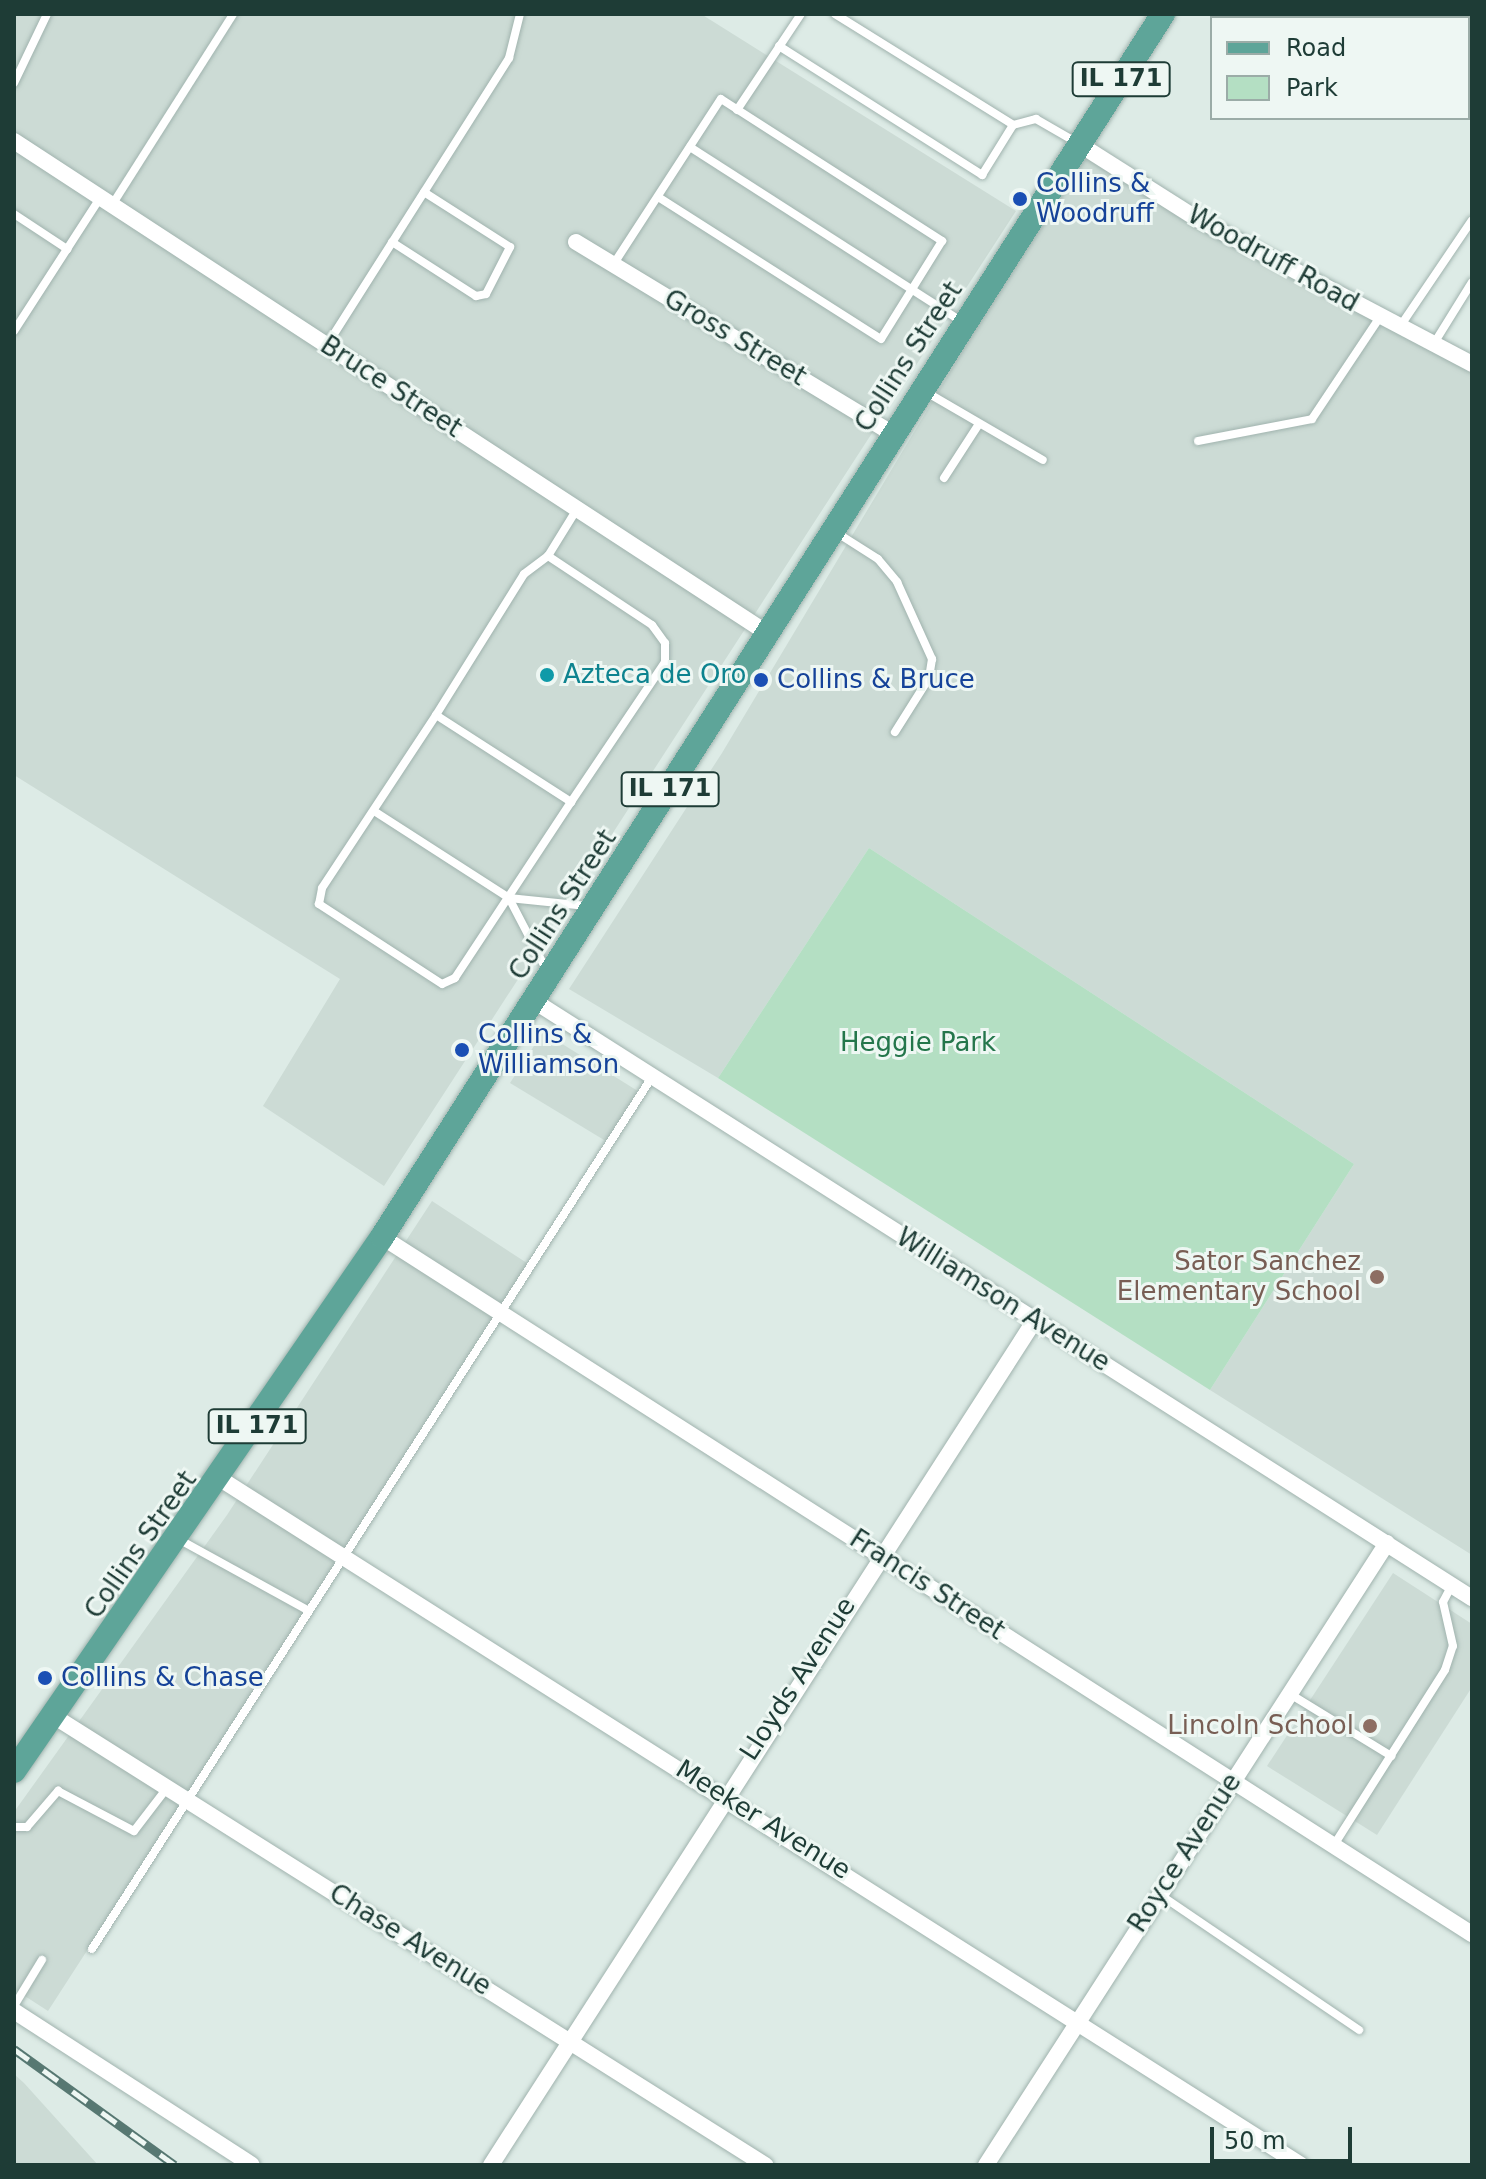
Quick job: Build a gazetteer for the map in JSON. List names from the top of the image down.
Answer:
{
  "streets": {
    "main road": ["IL 171", "Collins Street"],
    "street": [
      "Woodruff Road",
      "Gross Street",
      "Bruce Street",
      "Williamson Avenue",
      "Francis Street",
      "Lloyds Avenue",
      "Meeker Avenue",
      "Royce Avenue",
      "Chase Avenue"
    ]
  },
  "crossings": [
    ["Woodruff Road", "Collins Street"],
    ["Gross Street", "Collins Street"],
    ["Collins Street", "Bruce Street"],
    ["Collins Street", "Williamson Avenue"],
    ["Collins Street", "Francis Street"],
    ["Collins Street", "Meeker Avenue"],
    ["Collins Street", "Chase Avenue"],
    ["Williamson Avenue", "Lloyds Avenue"],
    ["Williamson Avenue", "Royce Avenue"],
    ["Francis Street", "Lloyds Avenue"],
    ["Francis Street", "Royce Avenue"],
    ["Lloyds Avenue", "Meeker Avenue"],
    ["Lloyds Avenue", "Chase Avenue"],
    ["Meeker Avenue", "Royce Avenue"]
  ],
  "parks": ["Heggie Park"],
  "places": [
    "Collins & Woodruff",
    "Azteca de Oro",
    "Collins & Bruce",
    "Collins & Williamson",
    "Sator Sanchez Elementary School",
    "Collins & Chase",
    "Lincoln School"
  ],
  "legend": ["Road", "Park"],
  "scale_bar": "50 m"
}
